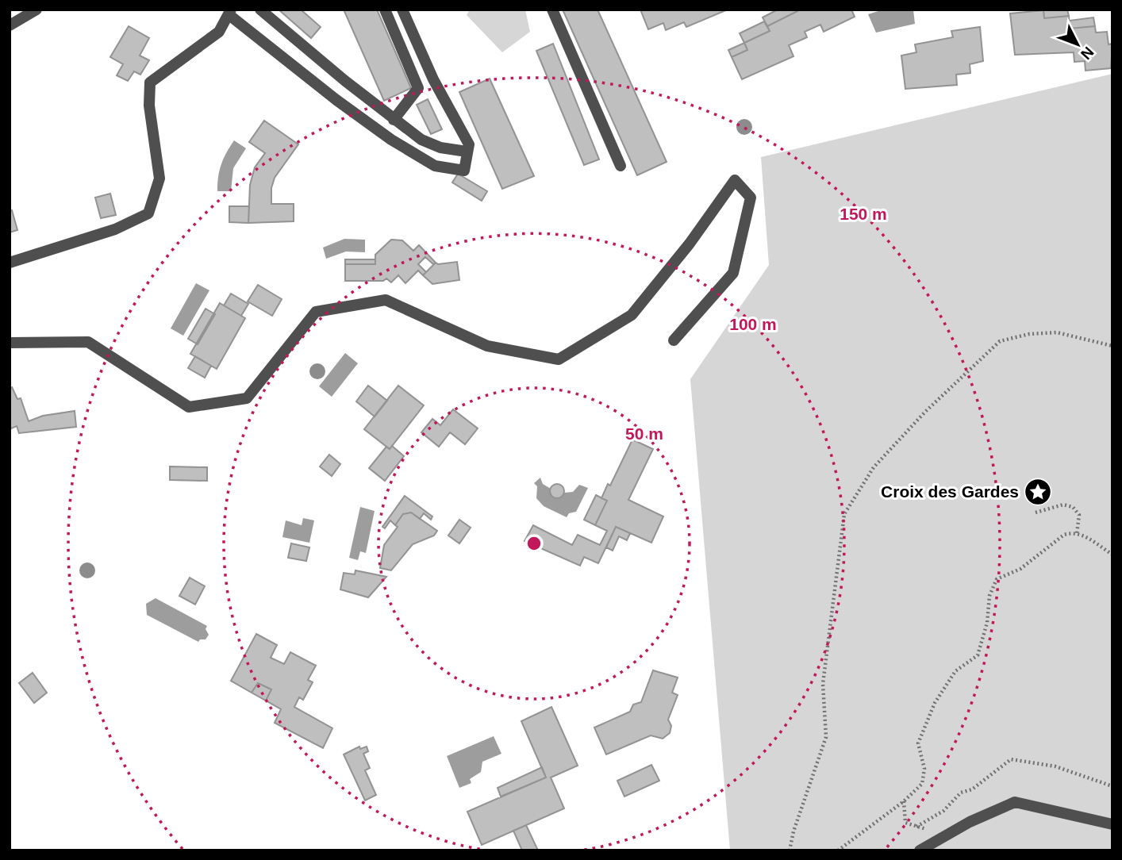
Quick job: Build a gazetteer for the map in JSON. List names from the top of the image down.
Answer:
{
  "places": {
    "place": ["Croix des Gardes"]
  },
  "north": "bottom right",
  "rings": ["150 m", "100 m", "50 m"]
}
